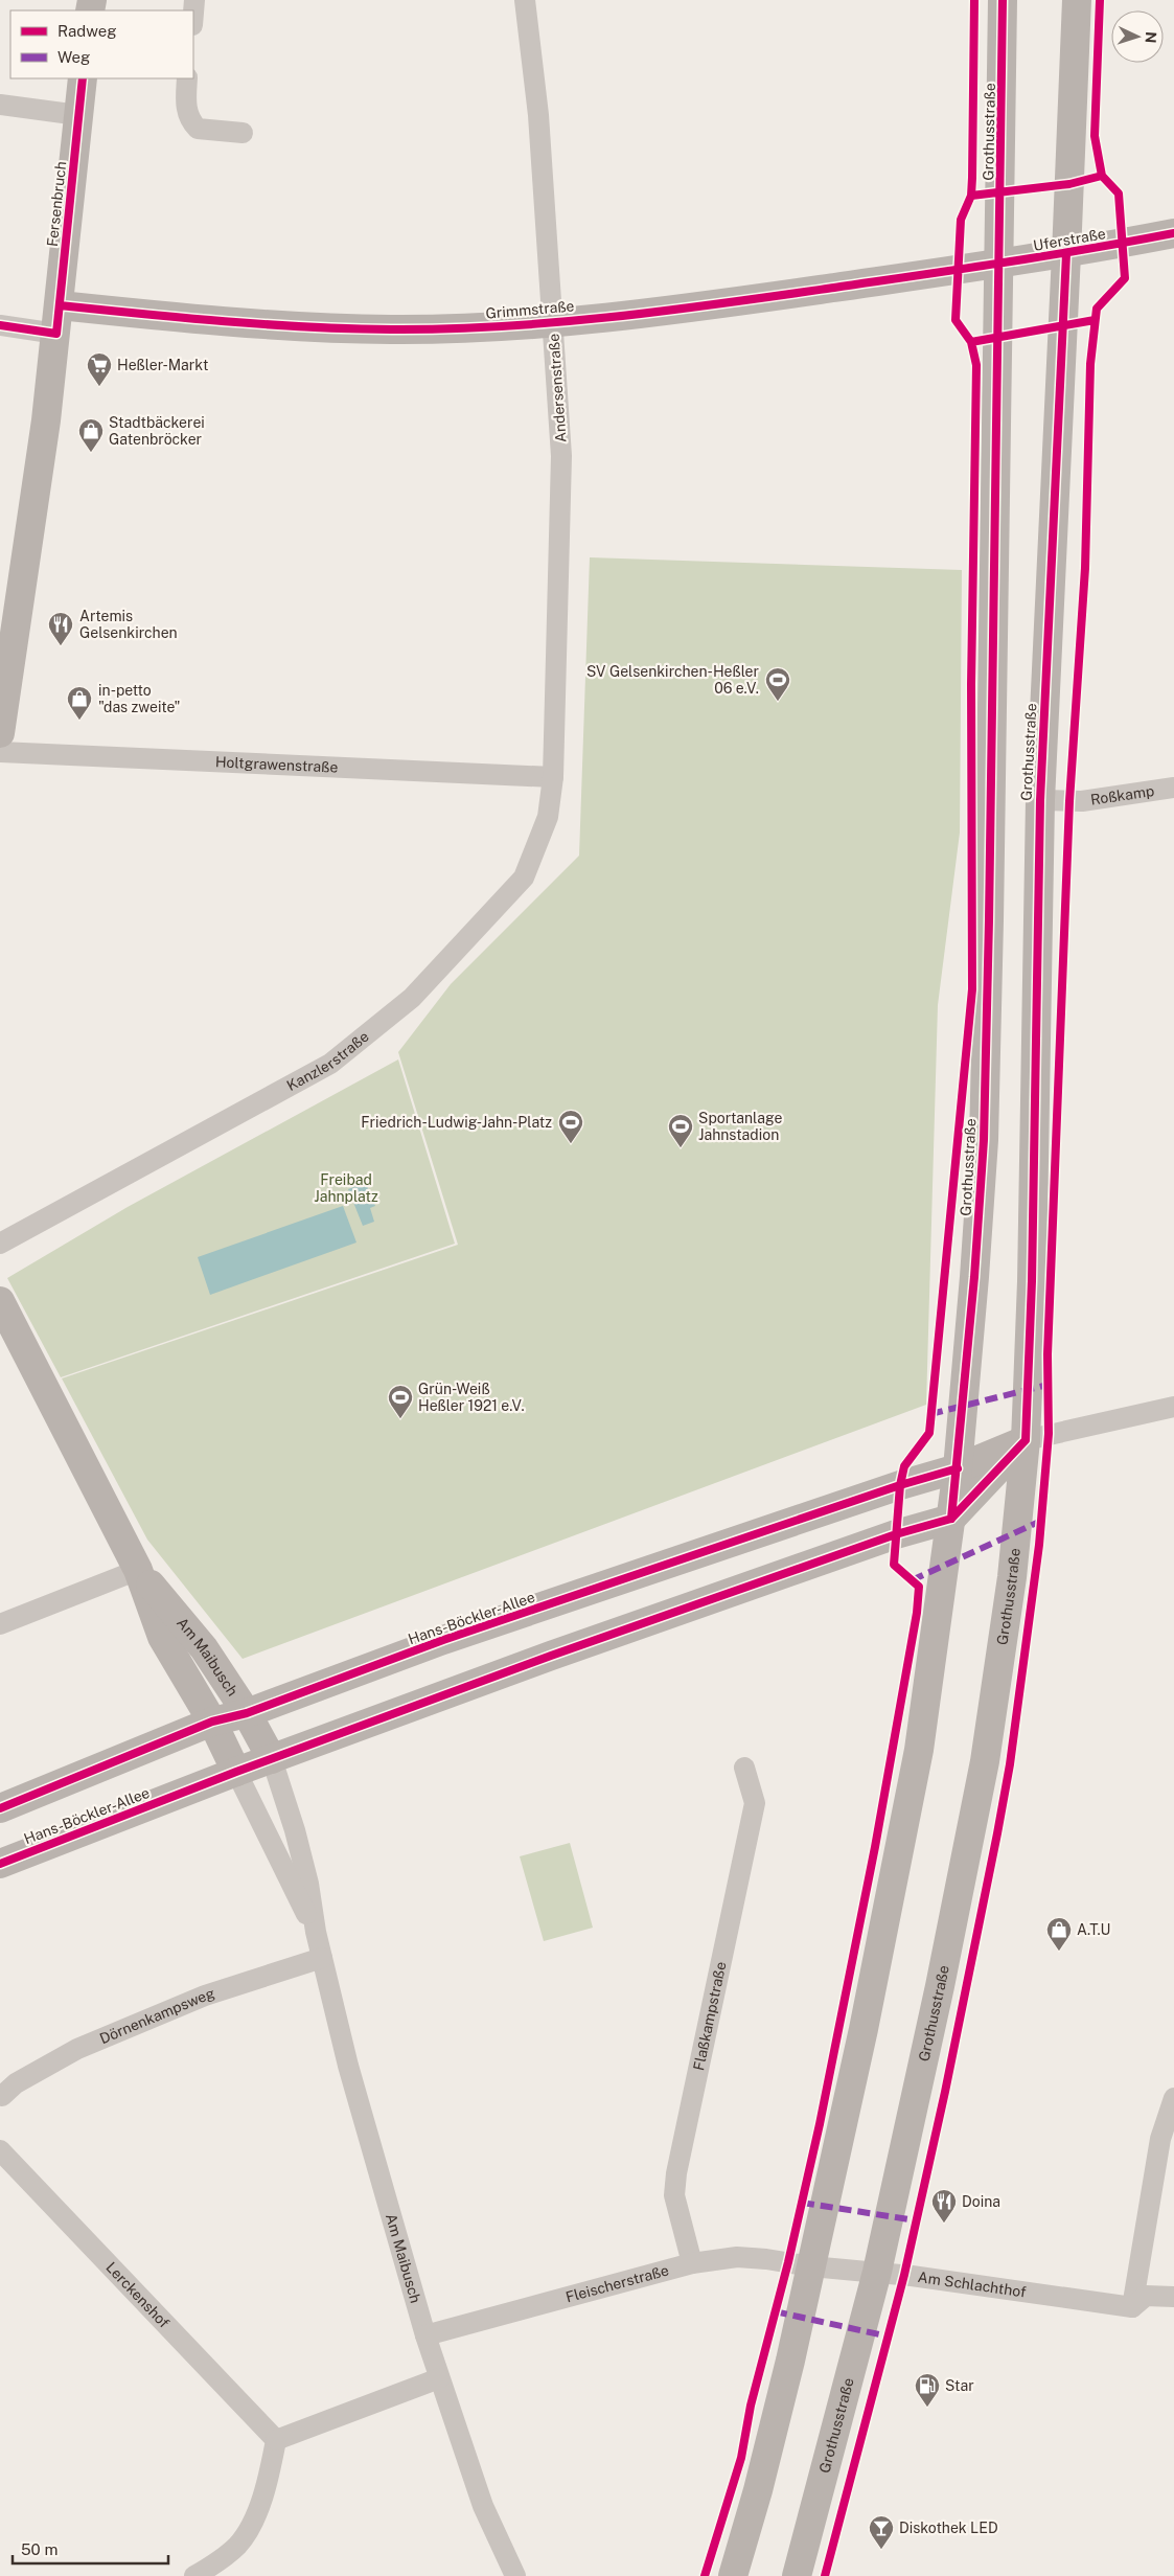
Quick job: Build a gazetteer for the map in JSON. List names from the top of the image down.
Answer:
{
  "streets": {
    "main road": [
      "Grothusstraße",
      "Fersenbruch",
      "Uferstraße",
      "Grimmstraße",
      "Hans-Böckler-Allee",
      "Am Maibusch"
    ],
    "street": [
      "Andersenstraße",
      "Holtgrawenstraße",
      "Roßkamp",
      "Kanzlerstraße",
      "Flaßkampstraße",
      "Dörnenkampsweg",
      "Fleischerstraße",
      "Am Schlachthof",
      "Lerckenshof"
    ]
  },
  "crossings": [
    ["Grothusstraße", "Uferstraße"],
    ["Grothusstraße", "Grimmstraße"],
    ["Grothusstraße", "Roßkamp"],
    ["Grothusstraße", "Hans-Böckler-Allee"],
    ["Grothusstraße", "Fleischerstraße"],
    ["Grothusstraße", "Am Schlachthof"],
    ["Fersenbruch", "Grimmstraße"],
    ["Uferstraße", "Grimmstraße"],
    ["Grimmstraße", "Andersenstraße"],
    ["Andersenstraße", "Holtgrawenstraße"],
    ["Andersenstraße", "Kanzlerstraße"],
    ["Holtgrawenstraße", "Kanzlerstraße"],
    ["Hans-Böckler-Allee", "Am Maibusch"],
    ["Am Maibusch", "Dörnenkampsweg"],
    ["Am Maibusch", "Fleischerstraße"],
    ["Flaßkampstraße", "Fleischerstraße"],
    ["Fleischerstraße", "Am Schlachthof"]
  ],
  "parks": ["Freibad Jahnplatz"],
  "places": {
    "supermarket": ["Heßler-Markt"],
    "shop": ["Stadtbäckerei Gatenbröcker", "in-petto \"das zweite\"", "A.T.U"],
    "restaurant": ["Artemis Gelsenkirchen", "Doina"],
    "sports": [
      "SV Gelsenkirchen-Heßler 06 e.V.",
      "Friedrich-Ludwig-Jahn-Platz",
      "Sportanlage Jahnstadion",
      "Grün-Weiß Heßler 1921 e.V."
    ],
    "fuel station": ["Star"],
    "bar": ["Diskothek LED"]
  },
  "legend": ["Radweg", "Weg"],
  "scale_bar": "50 m",
  "north": "right"
}
